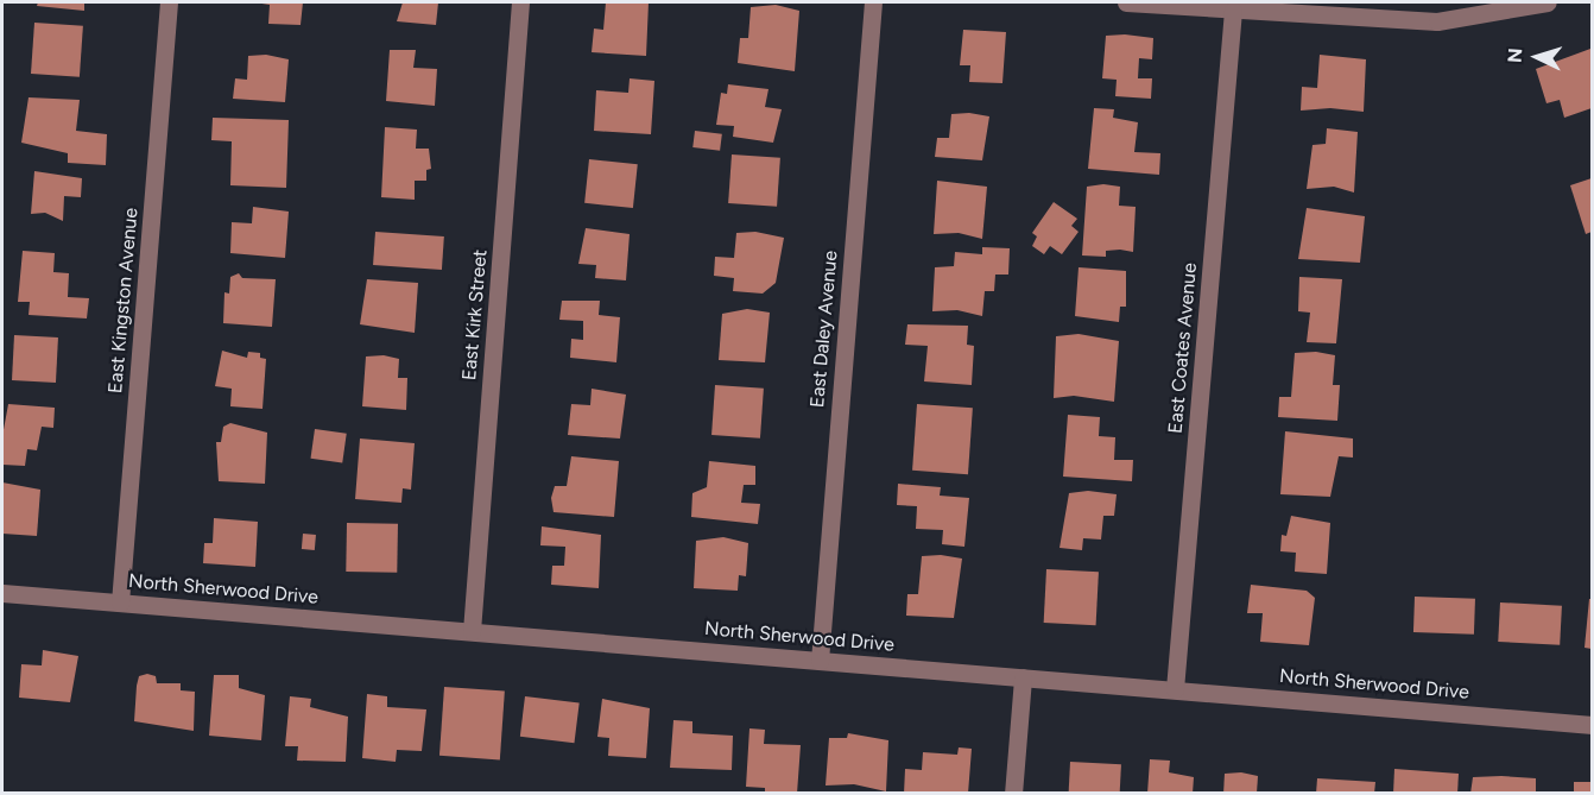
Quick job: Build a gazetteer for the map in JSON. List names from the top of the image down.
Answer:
{
  "streets": {
    "street": [
      "East Kingston Avenue",
      "East Kirk Street",
      "East Daley Avenue",
      "East Coates Avenue",
      "North Sherwood Drive"
    ]
  },
  "crossings": [
    ["East Kingston Avenue", "North Sherwood Drive"],
    ["East Kirk Street", "North Sherwood Drive"],
    ["East Daley Avenue", "North Sherwood Drive"],
    ["East Coates Avenue", "North Sherwood Drive"]
  ],
  "north": "left"
}
